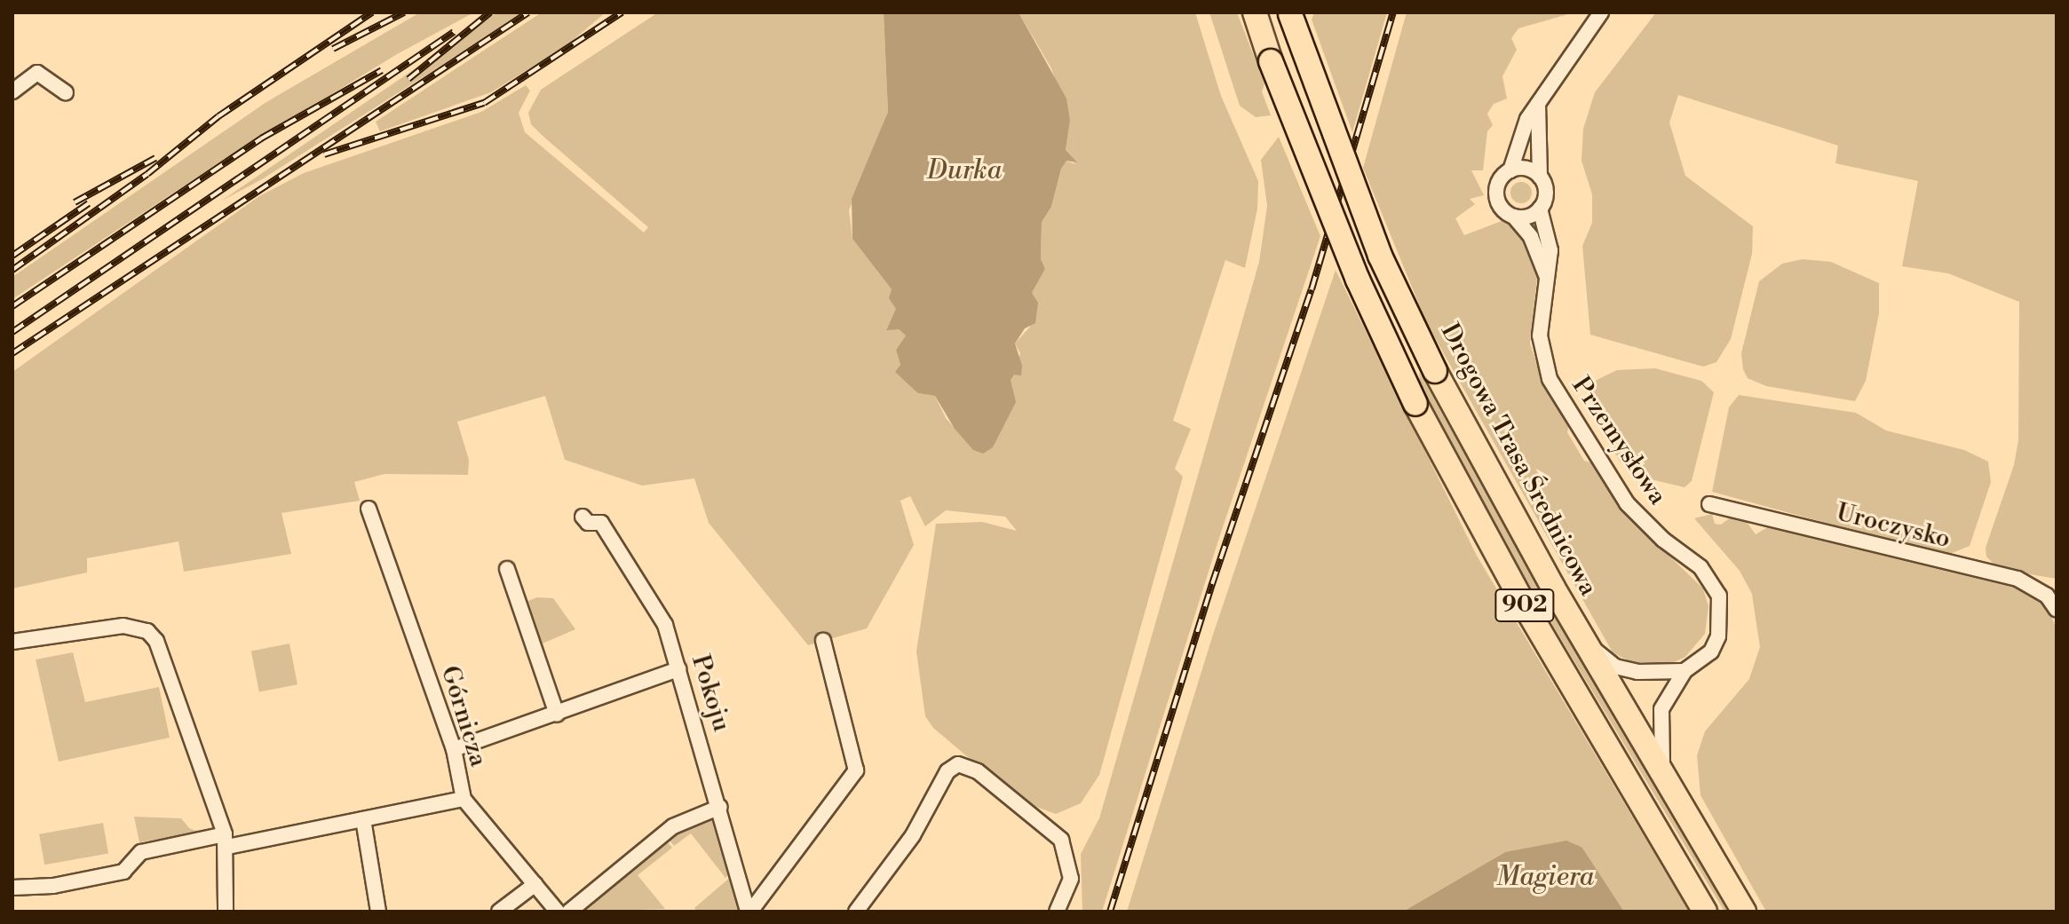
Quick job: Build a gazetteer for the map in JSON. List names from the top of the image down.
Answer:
{
  "streets": {
    "main road": ["Drogowa Trasa Średnicowa", "902"],
    "street": [
      "Przemysłowa",
      "Uroczysko",
      "Pokoju",
      "Górnicza"
    ]
  },
  "crossings": [
    ["Przemysłowa", "Drogowa Trasa Średnicowa"]
  ],
  "water": ["Durka", "Magiera"]
}
